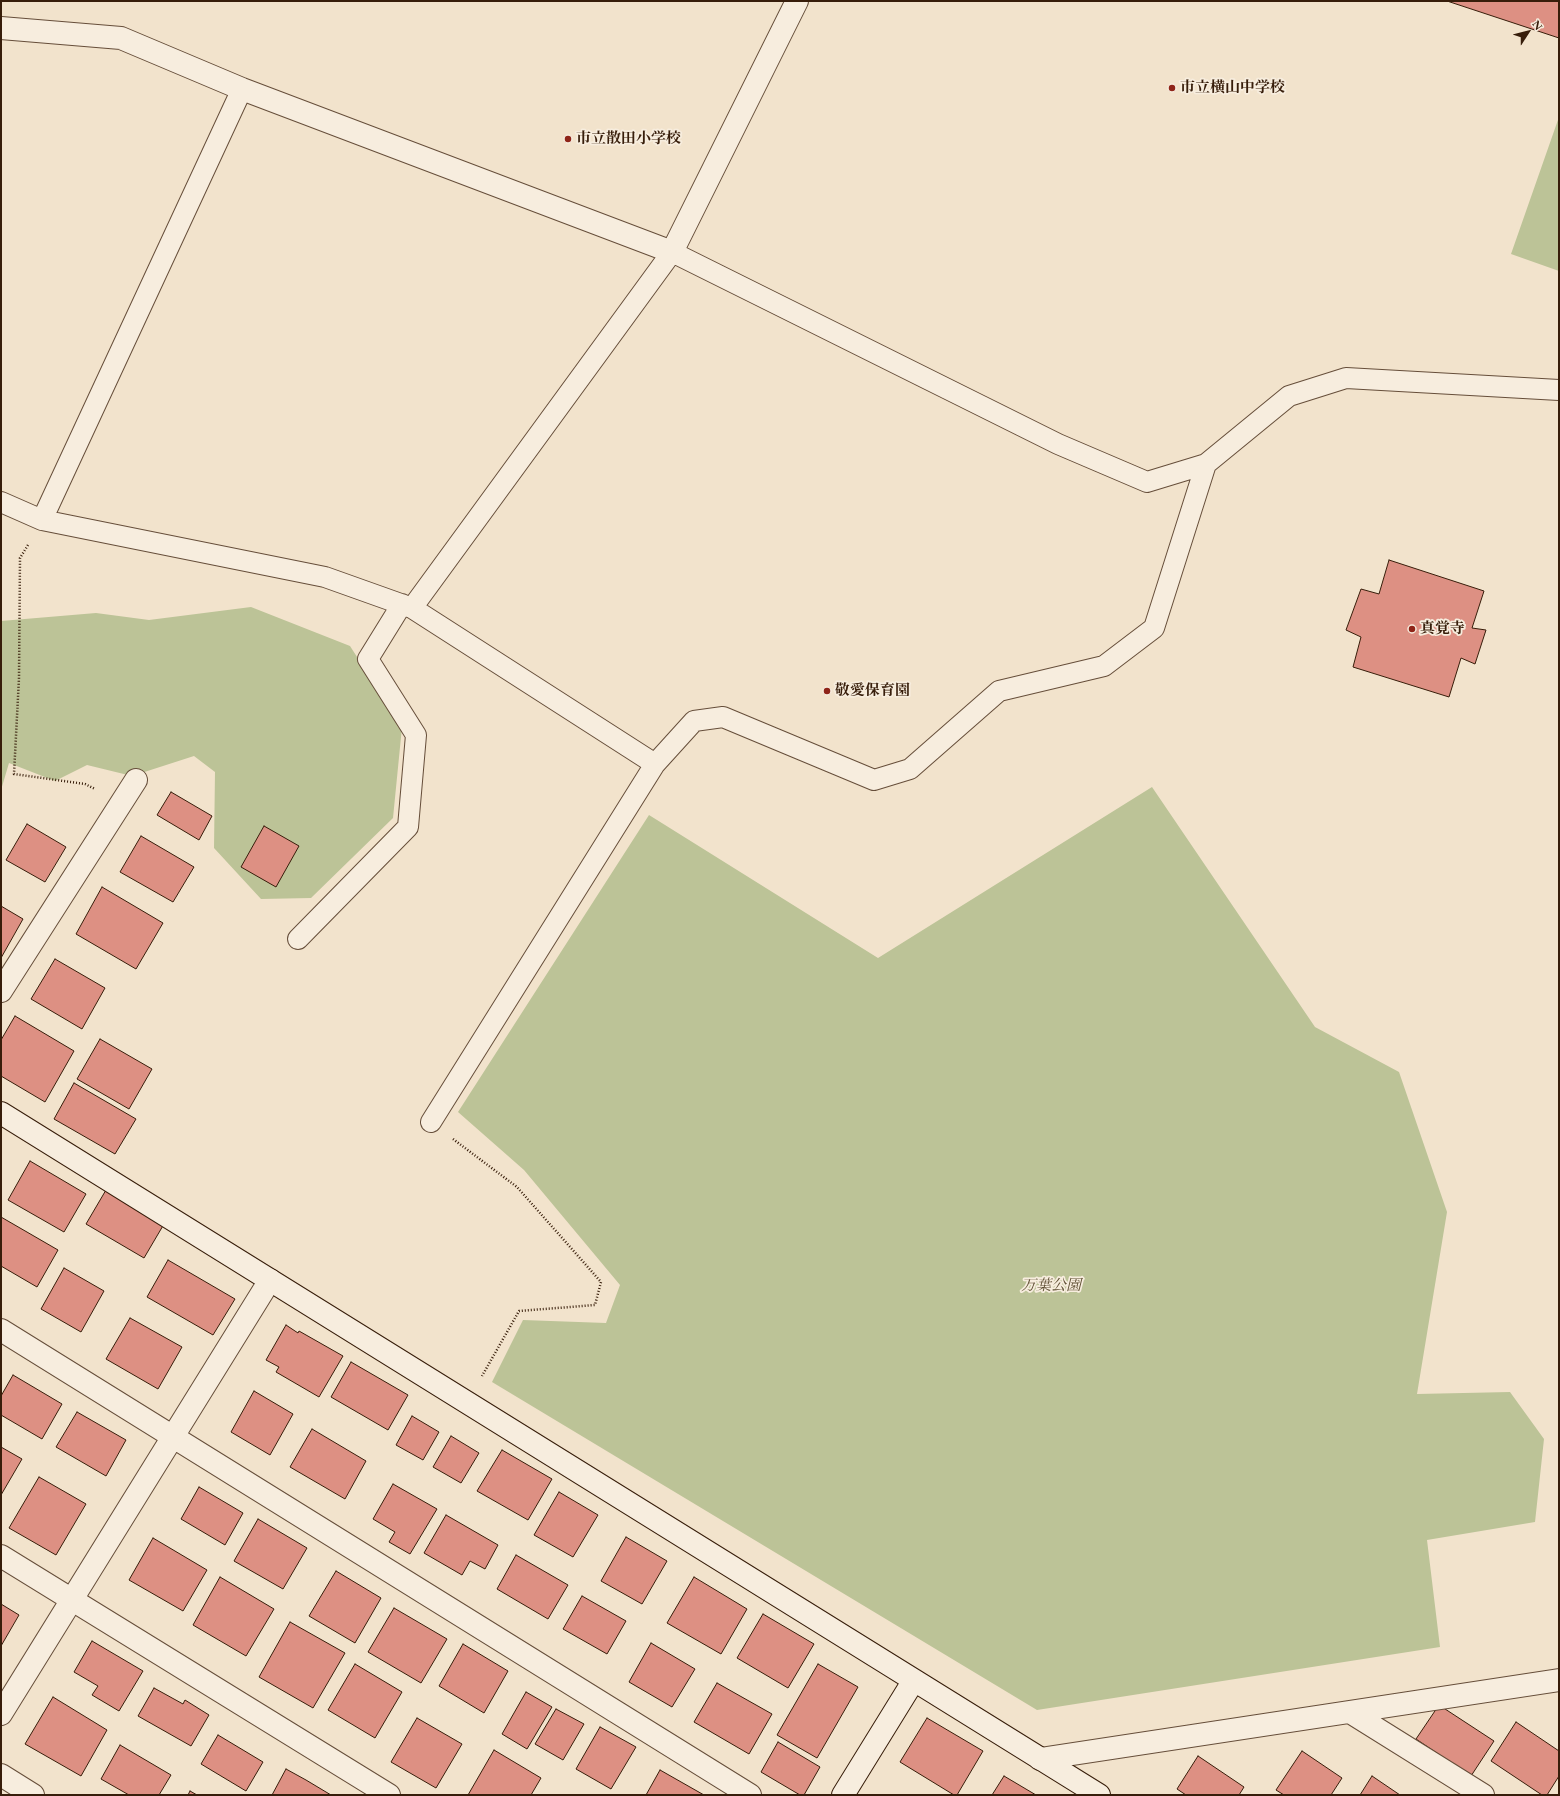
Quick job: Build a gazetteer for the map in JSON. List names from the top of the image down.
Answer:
{
  "parks": ["万葉公園"],
  "places": [
    "市立横山中学校",
    "市立散田小学校",
    "真覚寺",
    "敬愛保育園"
  ],
  "north": "top right"
}
